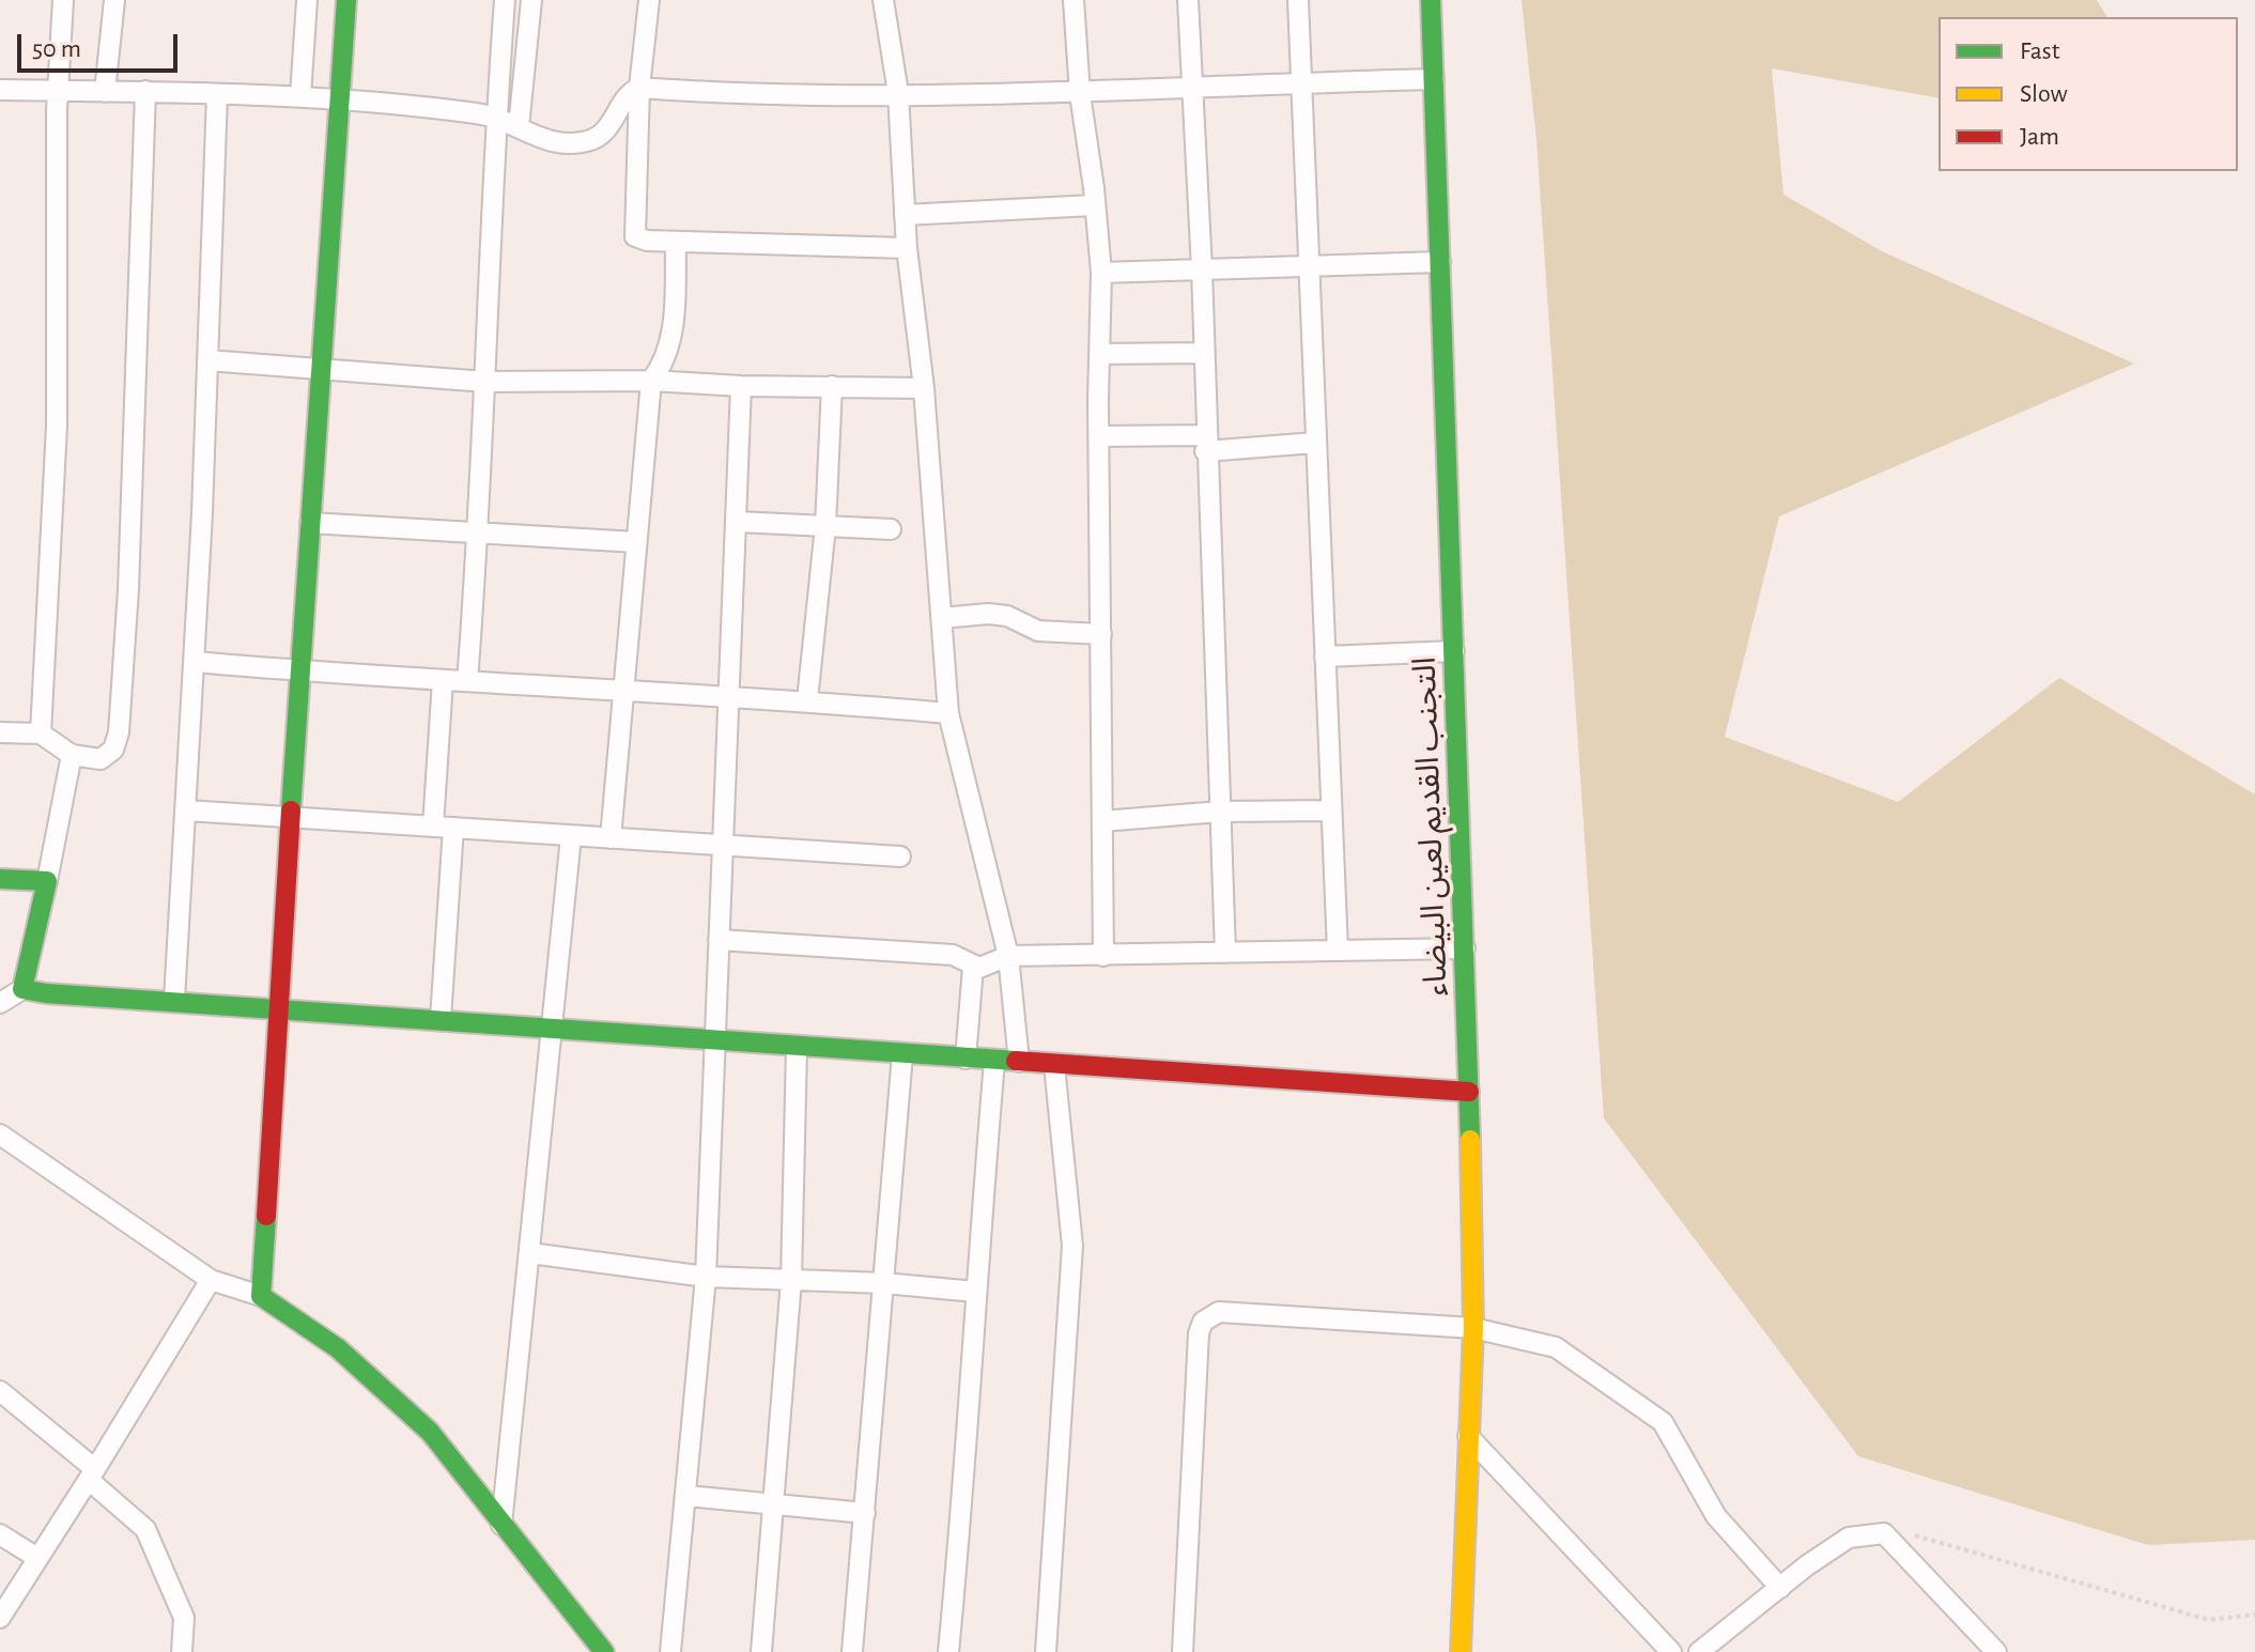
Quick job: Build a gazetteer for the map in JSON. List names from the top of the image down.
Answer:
{
  "streets": {
    "street": ["التجنب القديم لعين البيضاء"]
  },
  "legend": ["Fast", "Slow", "Jam"],
  "scale_bar": "50 m"
}
